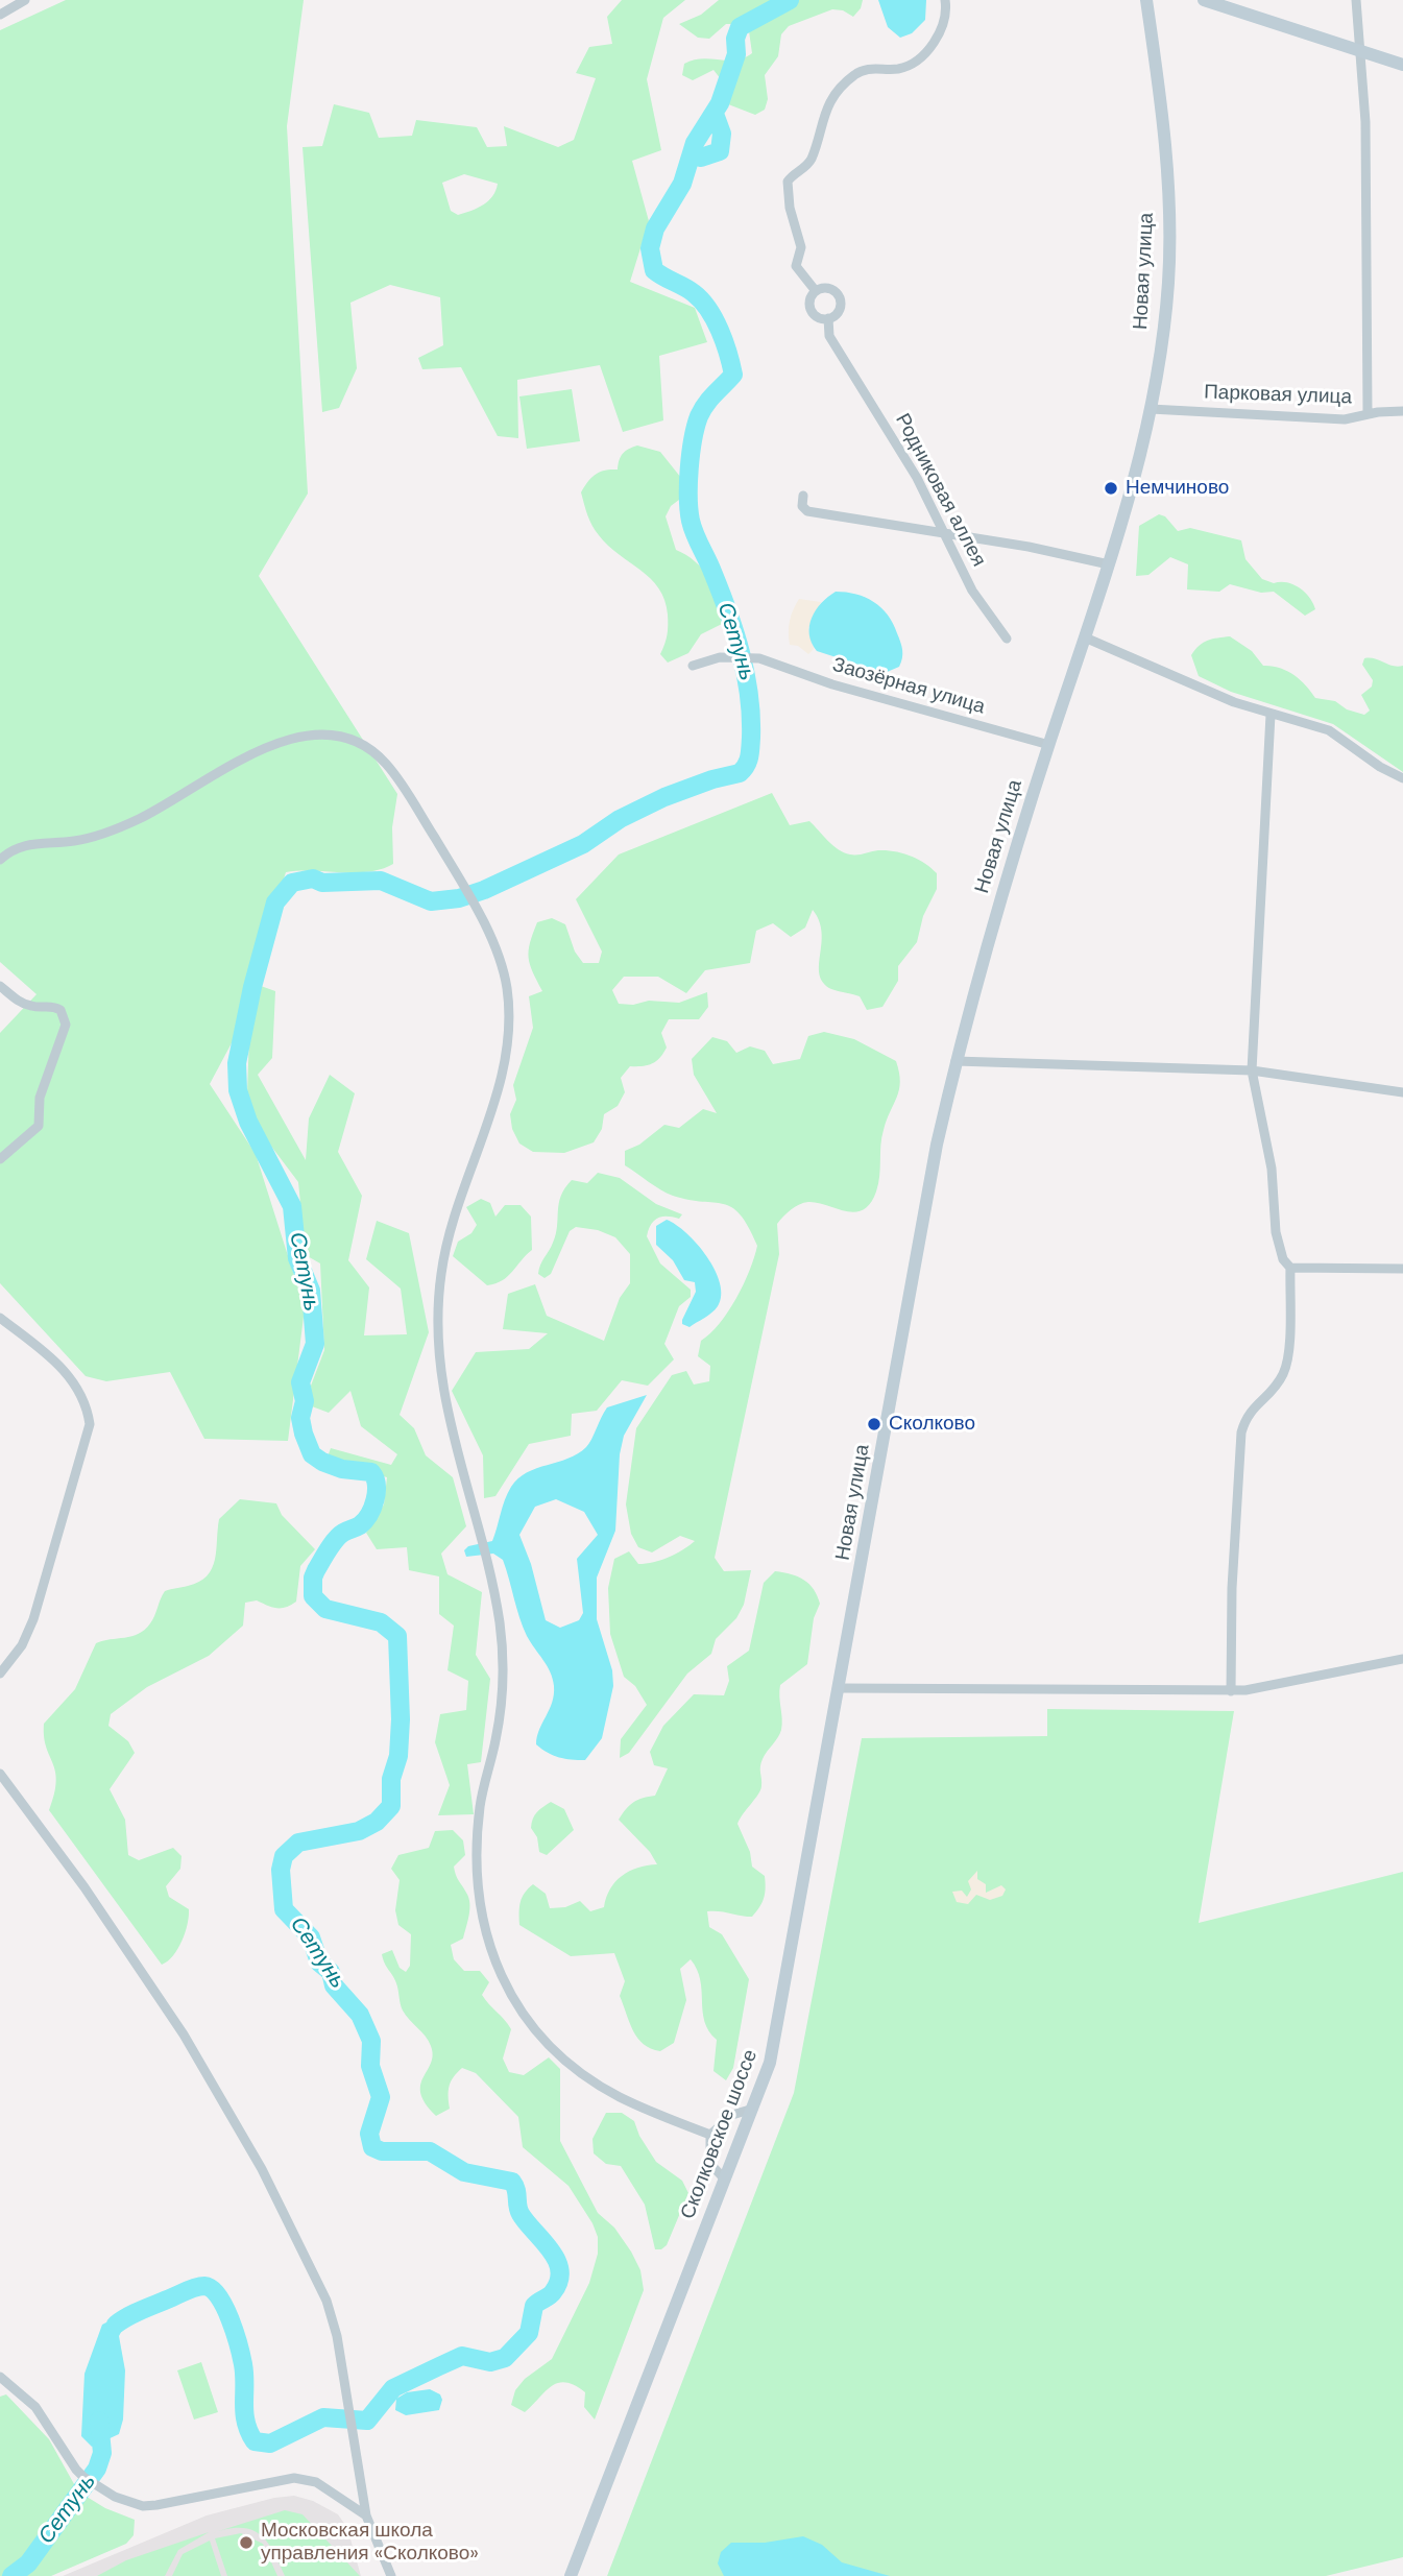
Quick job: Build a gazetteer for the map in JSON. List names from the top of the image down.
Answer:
{
  "streets": {
    "street": [
      "Новая улица",
      "Парковая улица",
      "Родниковая аллея",
      "Заозёрная улица",
      "Сколковское шоссе"
    ]
  },
  "crossings": [
    ["Новая улица", "Парковая улица"],
    ["Новая улица", "Заозёрная улица"],
    ["Новая улица", "Сколковское шоссе"]
  ],
  "water": ["Сетунь"],
  "places": ["Немчиново", "Сколково", "Московская школа управления «Сколково»"]
}
